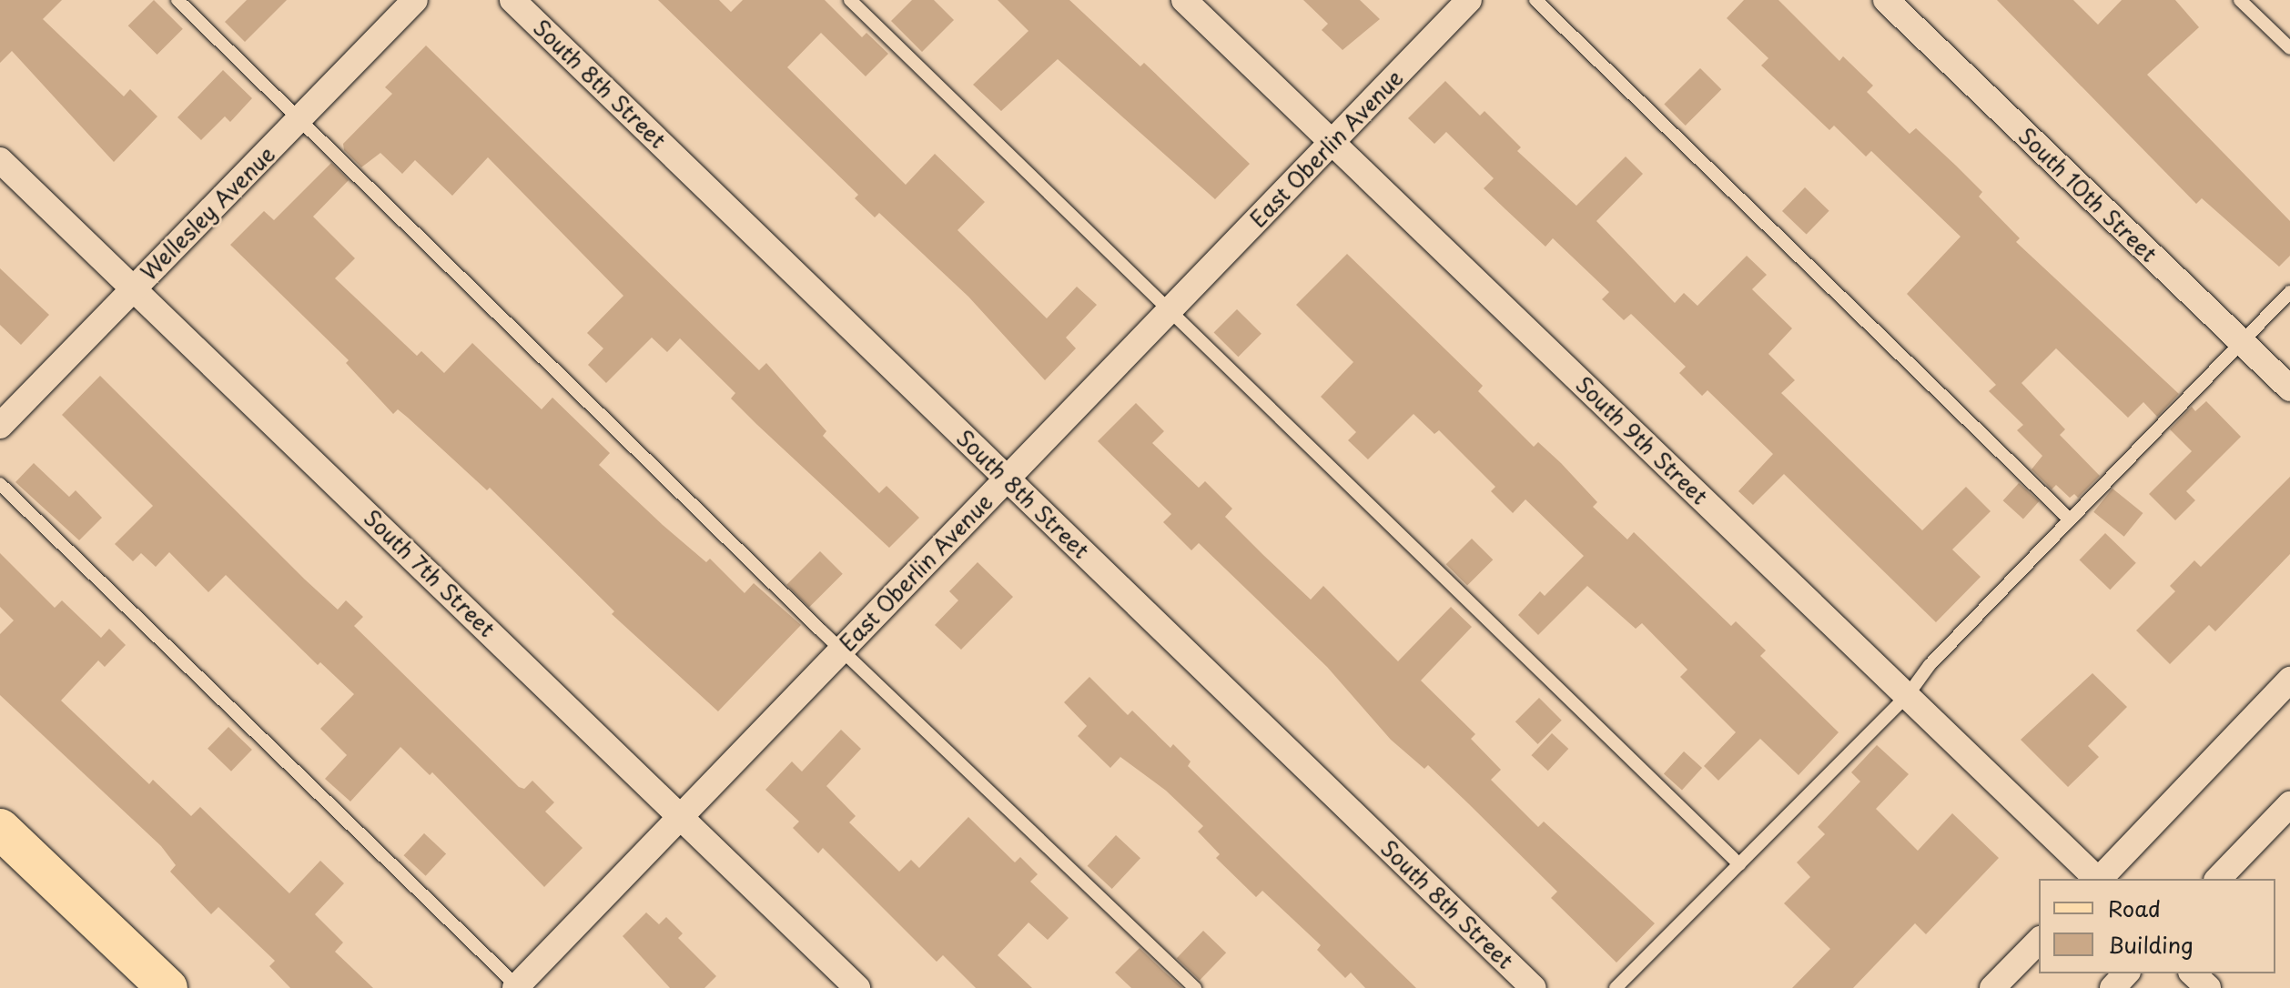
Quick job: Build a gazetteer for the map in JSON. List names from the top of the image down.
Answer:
{
  "streets": {
    "street": [
      "South 8th Street",
      "East Oberlin Avenue",
      "South 10th Street",
      "Wellesley Avenue",
      "South 9th Street",
      "South 7th Street"
    ]
  },
  "crossings": [
    ["South 8th Street", "East Oberlin Avenue"],
    ["East Oberlin Avenue", "South 9th Street"],
    ["East Oberlin Avenue", "South 7th Street"],
    ["Wellesley Avenue", "South 7th Street"]
  ],
  "legend": ["Road", "Building"]
}
